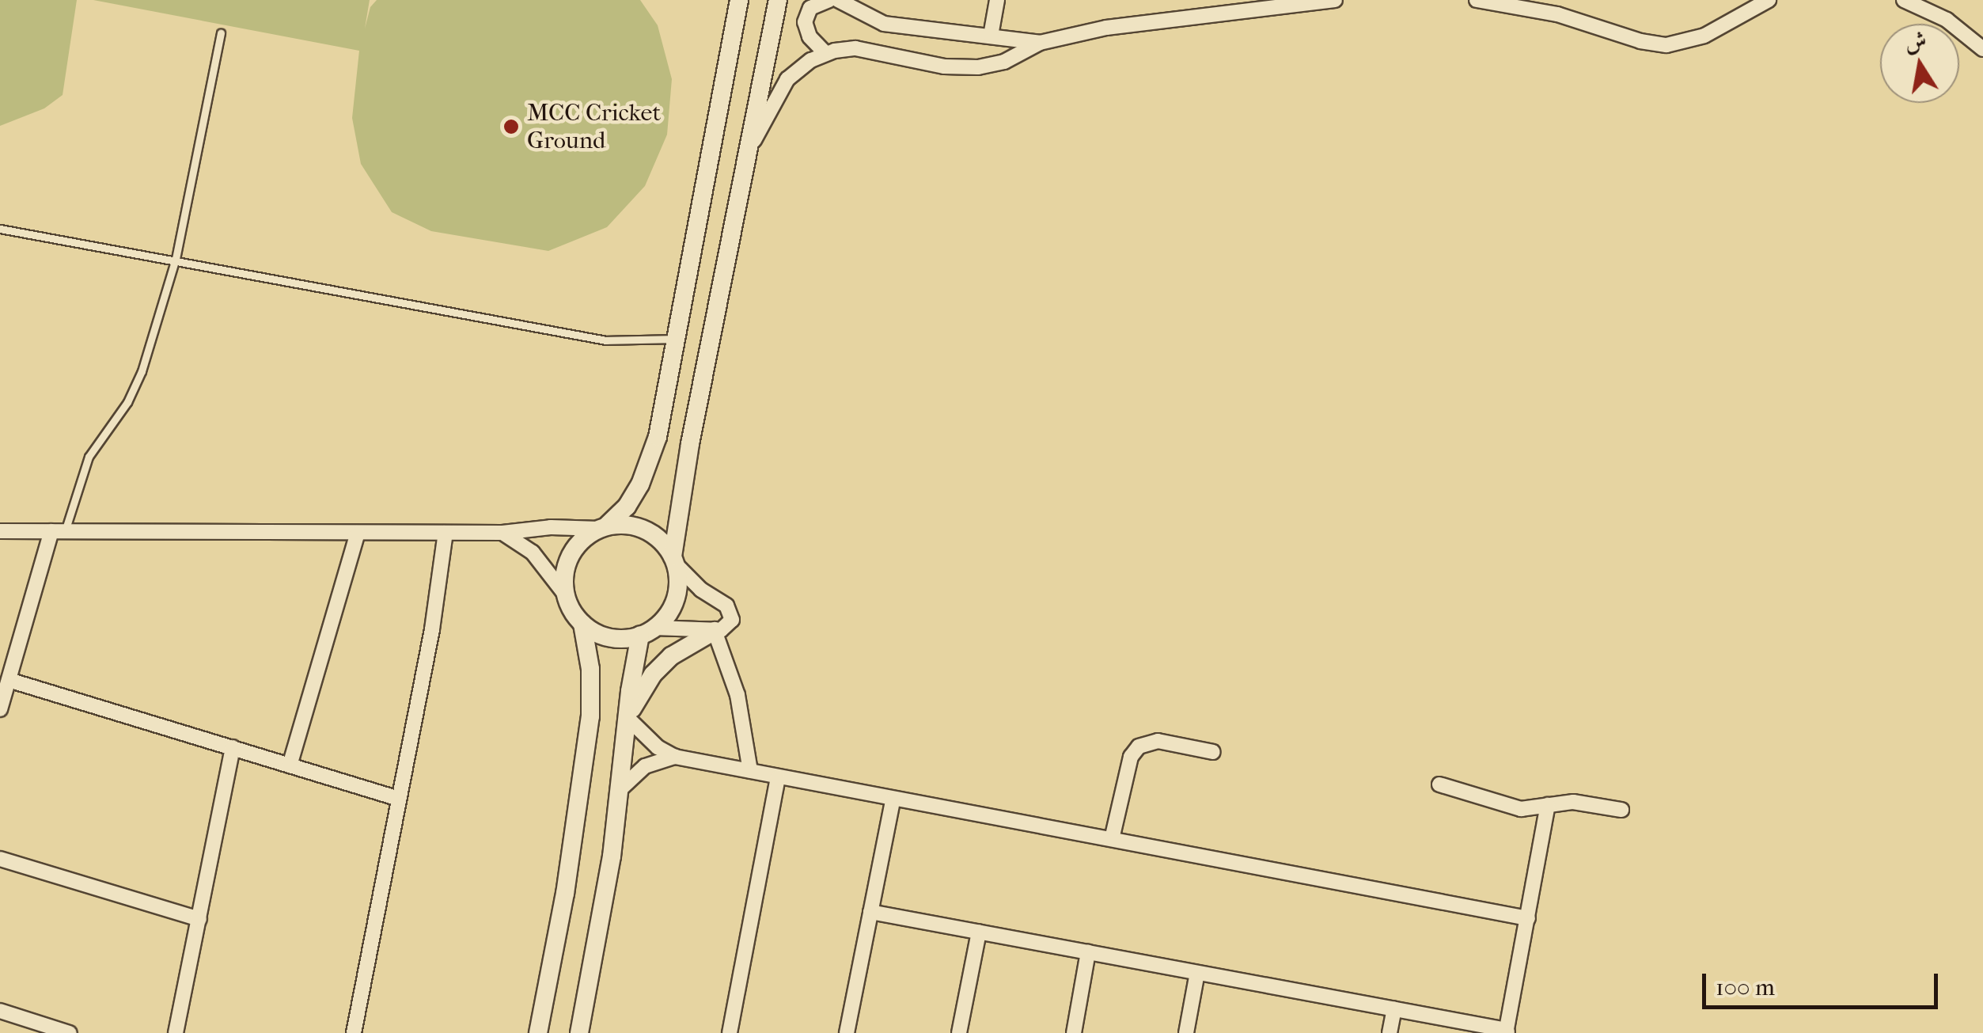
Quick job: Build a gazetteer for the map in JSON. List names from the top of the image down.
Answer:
{
  "places": ["MCC Cricket Ground"],
  "scale_bar": "100 m",
  "north": "top"
}
